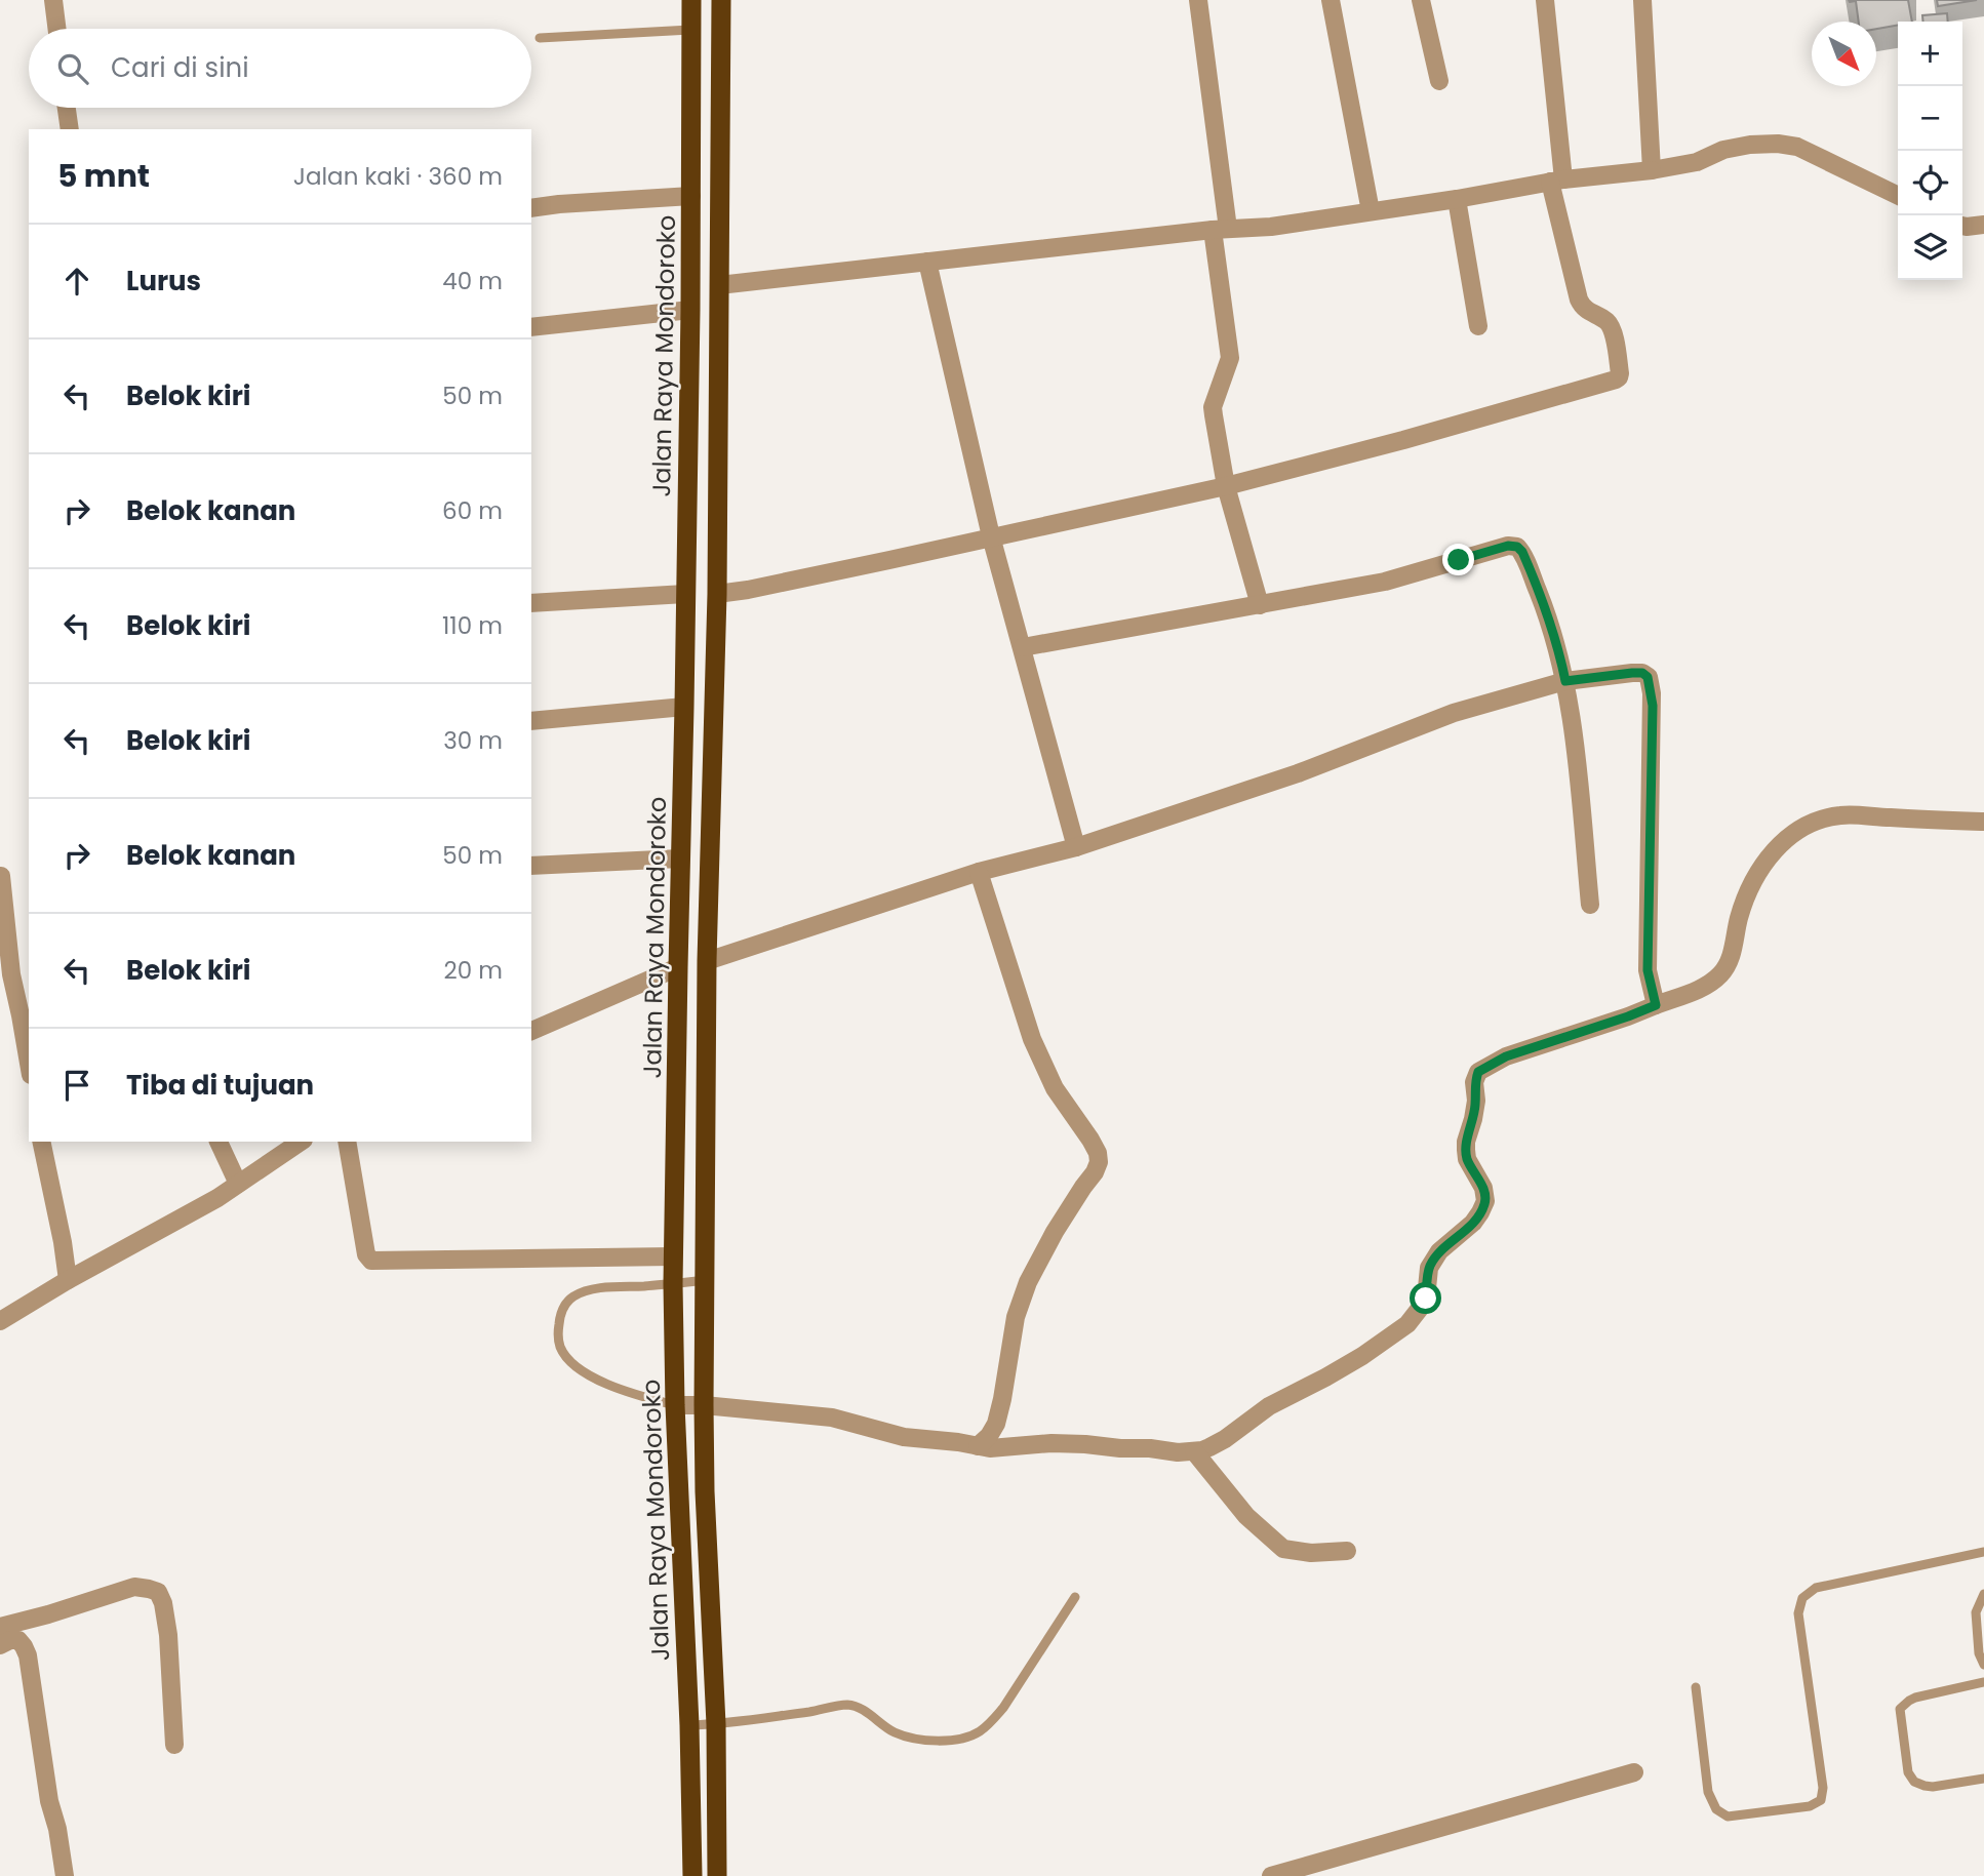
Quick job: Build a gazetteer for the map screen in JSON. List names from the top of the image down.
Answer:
{
  "streets": {
    "highway": ["Jalan Raya Mondoroko"]
  },
  "north": "bottom right",
  "page": {
    "map_buttons": ["+", "−"],
    "search": "Cari di sini",
    "heading": ["5 mnt", "Jalan kaki · 360 m"],
    "list": [
      ["Lurus", "40 m"],
      ["Belok kiri", "50 m"],
      ["Belok kanan", "60 m"],
      ["Belok kiri", "110 m"],
      ["Belok kiri", "30 m"],
      ["Belok kanan", "50 m"],
      ["Belok kiri", "20 m"],
      "Tiba di tujuan"
    ]
  }
}
